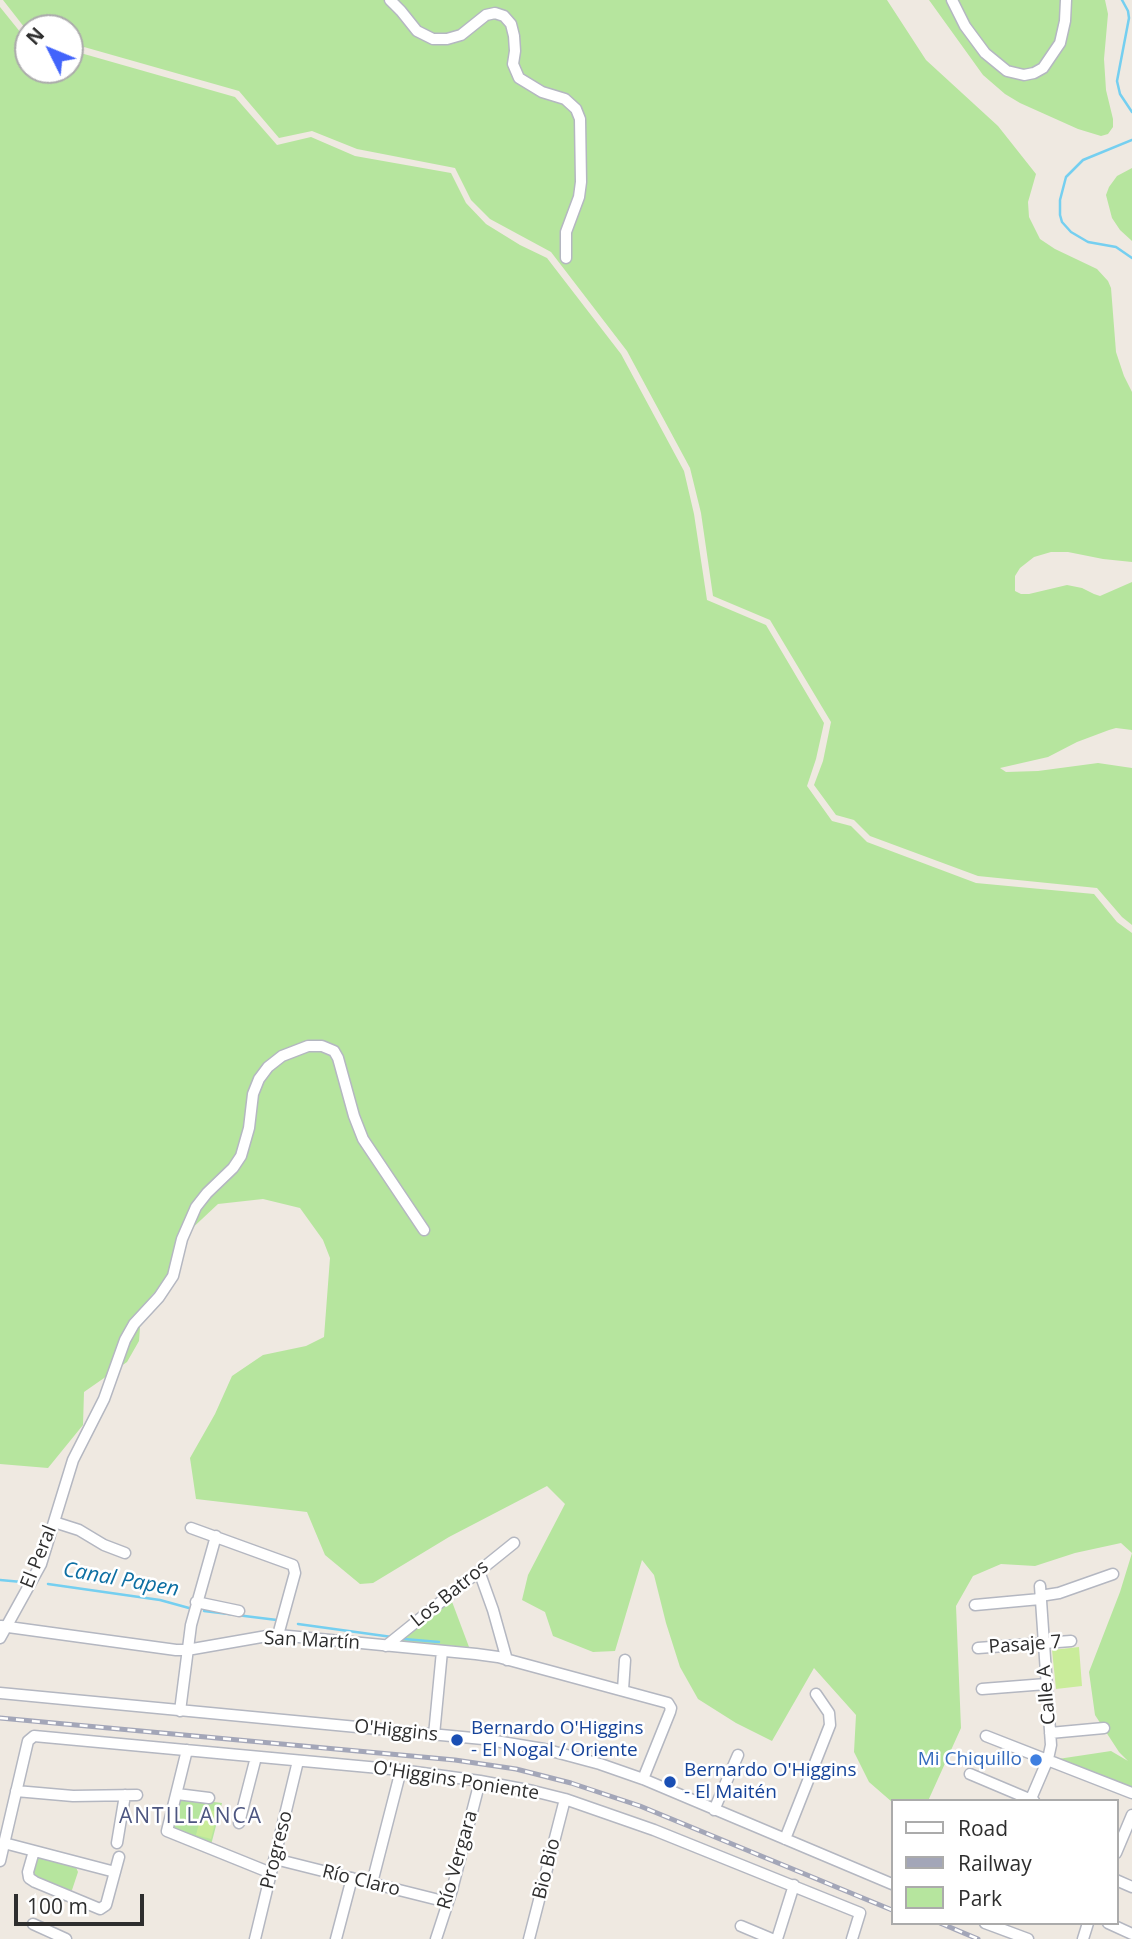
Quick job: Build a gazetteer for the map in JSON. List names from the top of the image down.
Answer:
{
  "streets": {
    "street": [
      "El Peral",
      "Los Batros",
      "San Martín",
      "Pasaje 7",
      "Calle A",
      "O'Higgins",
      "O'Higgins Poniente",
      "Progreso",
      "Río Vergara",
      "Bio Bio",
      "Río Claro"
    ]
  },
  "crossings": [
    ["El Peral", "San Martín"],
    ["Los Batros", "San Martín"],
    ["San Martín", "O'Higgins"],
    ["Pasaje 7", "Calle A"],
    ["O'Higgins Poniente", "Progreso"],
    ["O'Higgins Poniente", "Río Vergara"],
    ["O'Higgins Poniente", "Bio Bio"],
    ["Progreso", "Río Claro"],
    ["Río Vergara", "Río Claro"]
  ],
  "districts": ["ANTILLANCA"],
  "water": ["Canal Papen"],
  "places": ["Bernardo O'Higgins - El Nogal / Oriente", "Mi Chiquillo", "Bernardo O'Higgins - El Maitén"],
  "legend": ["Road", "Railway", "Park"],
  "scale_bar": "100 m",
  "north": "top left"
}
